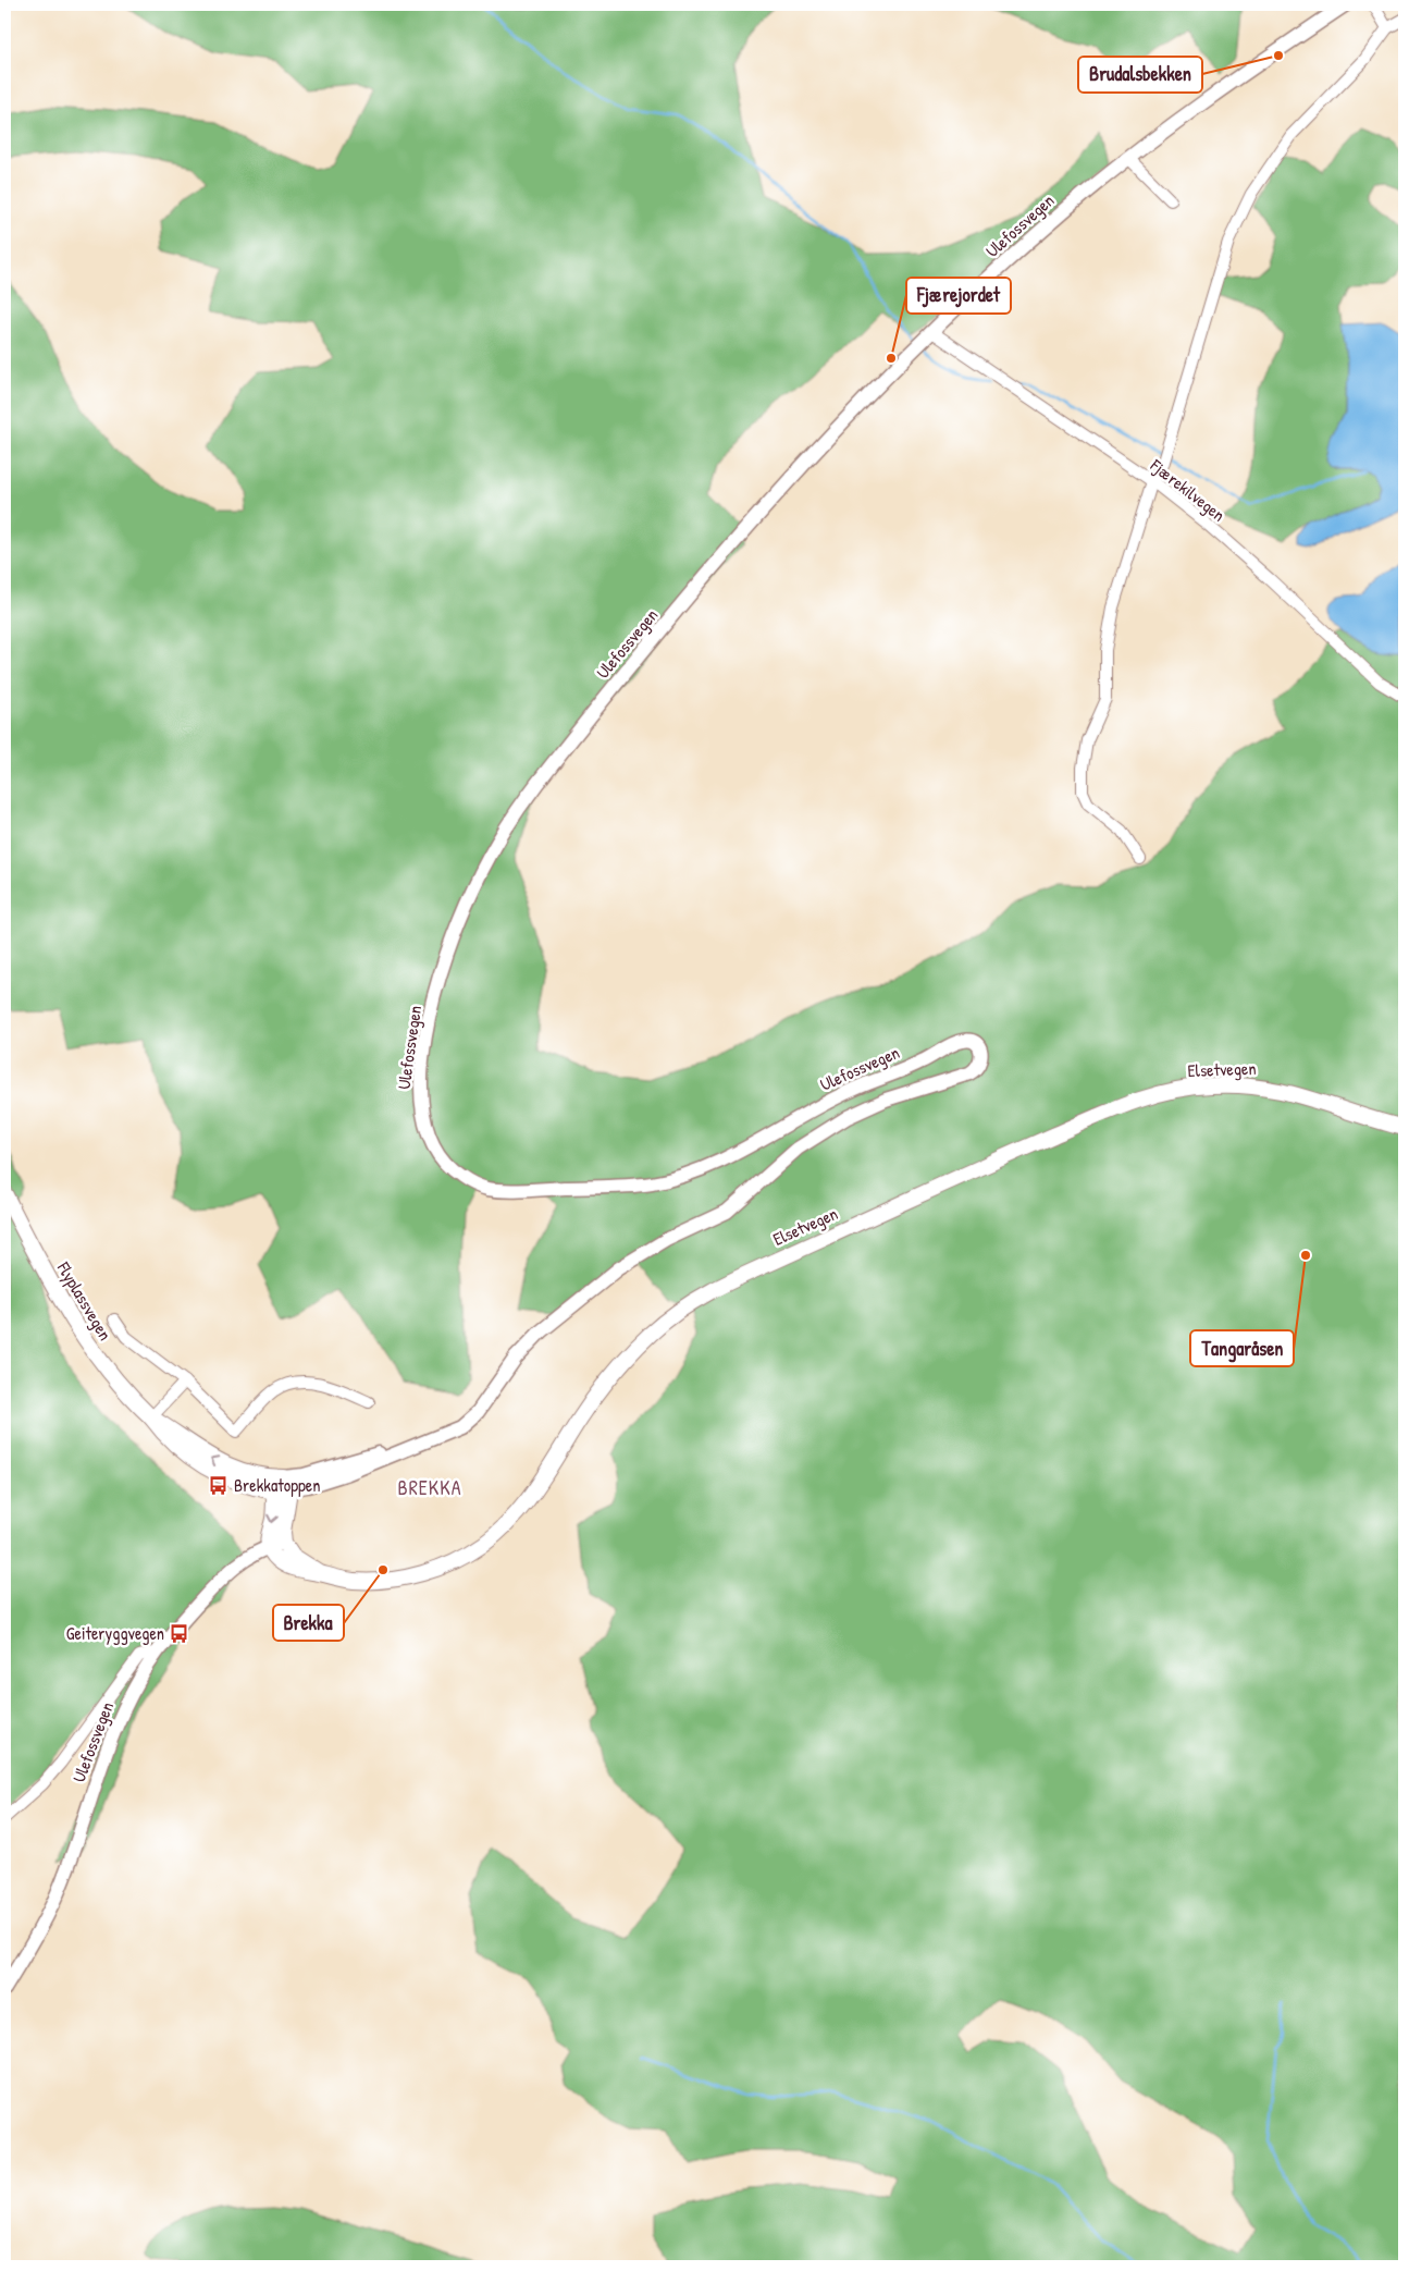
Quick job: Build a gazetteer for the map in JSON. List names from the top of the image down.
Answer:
{
  "streets": {
    "main road": ["Elsetvegen", "Flyplassvegen"],
    "street": ["Ulefossvegen", "Fjærekilvegen"]
  },
  "crossings": [
    ["Ulefossvegen", "Fjærekilvegen"],
    ["Ulefossvegen", "Elsetvegen"],
    ["Ulefossvegen", "Flyplassvegen"]
  ],
  "districts": ["BREKKA"],
  "places": {
    "other": [
      "Brudalsbekken",
      "Fjærejordet",
      "Tangaråsen",
      "Brekka"
    ],
    "bus stop": ["Brekkatoppen", "Geiteryggvegen"]
  }
}
